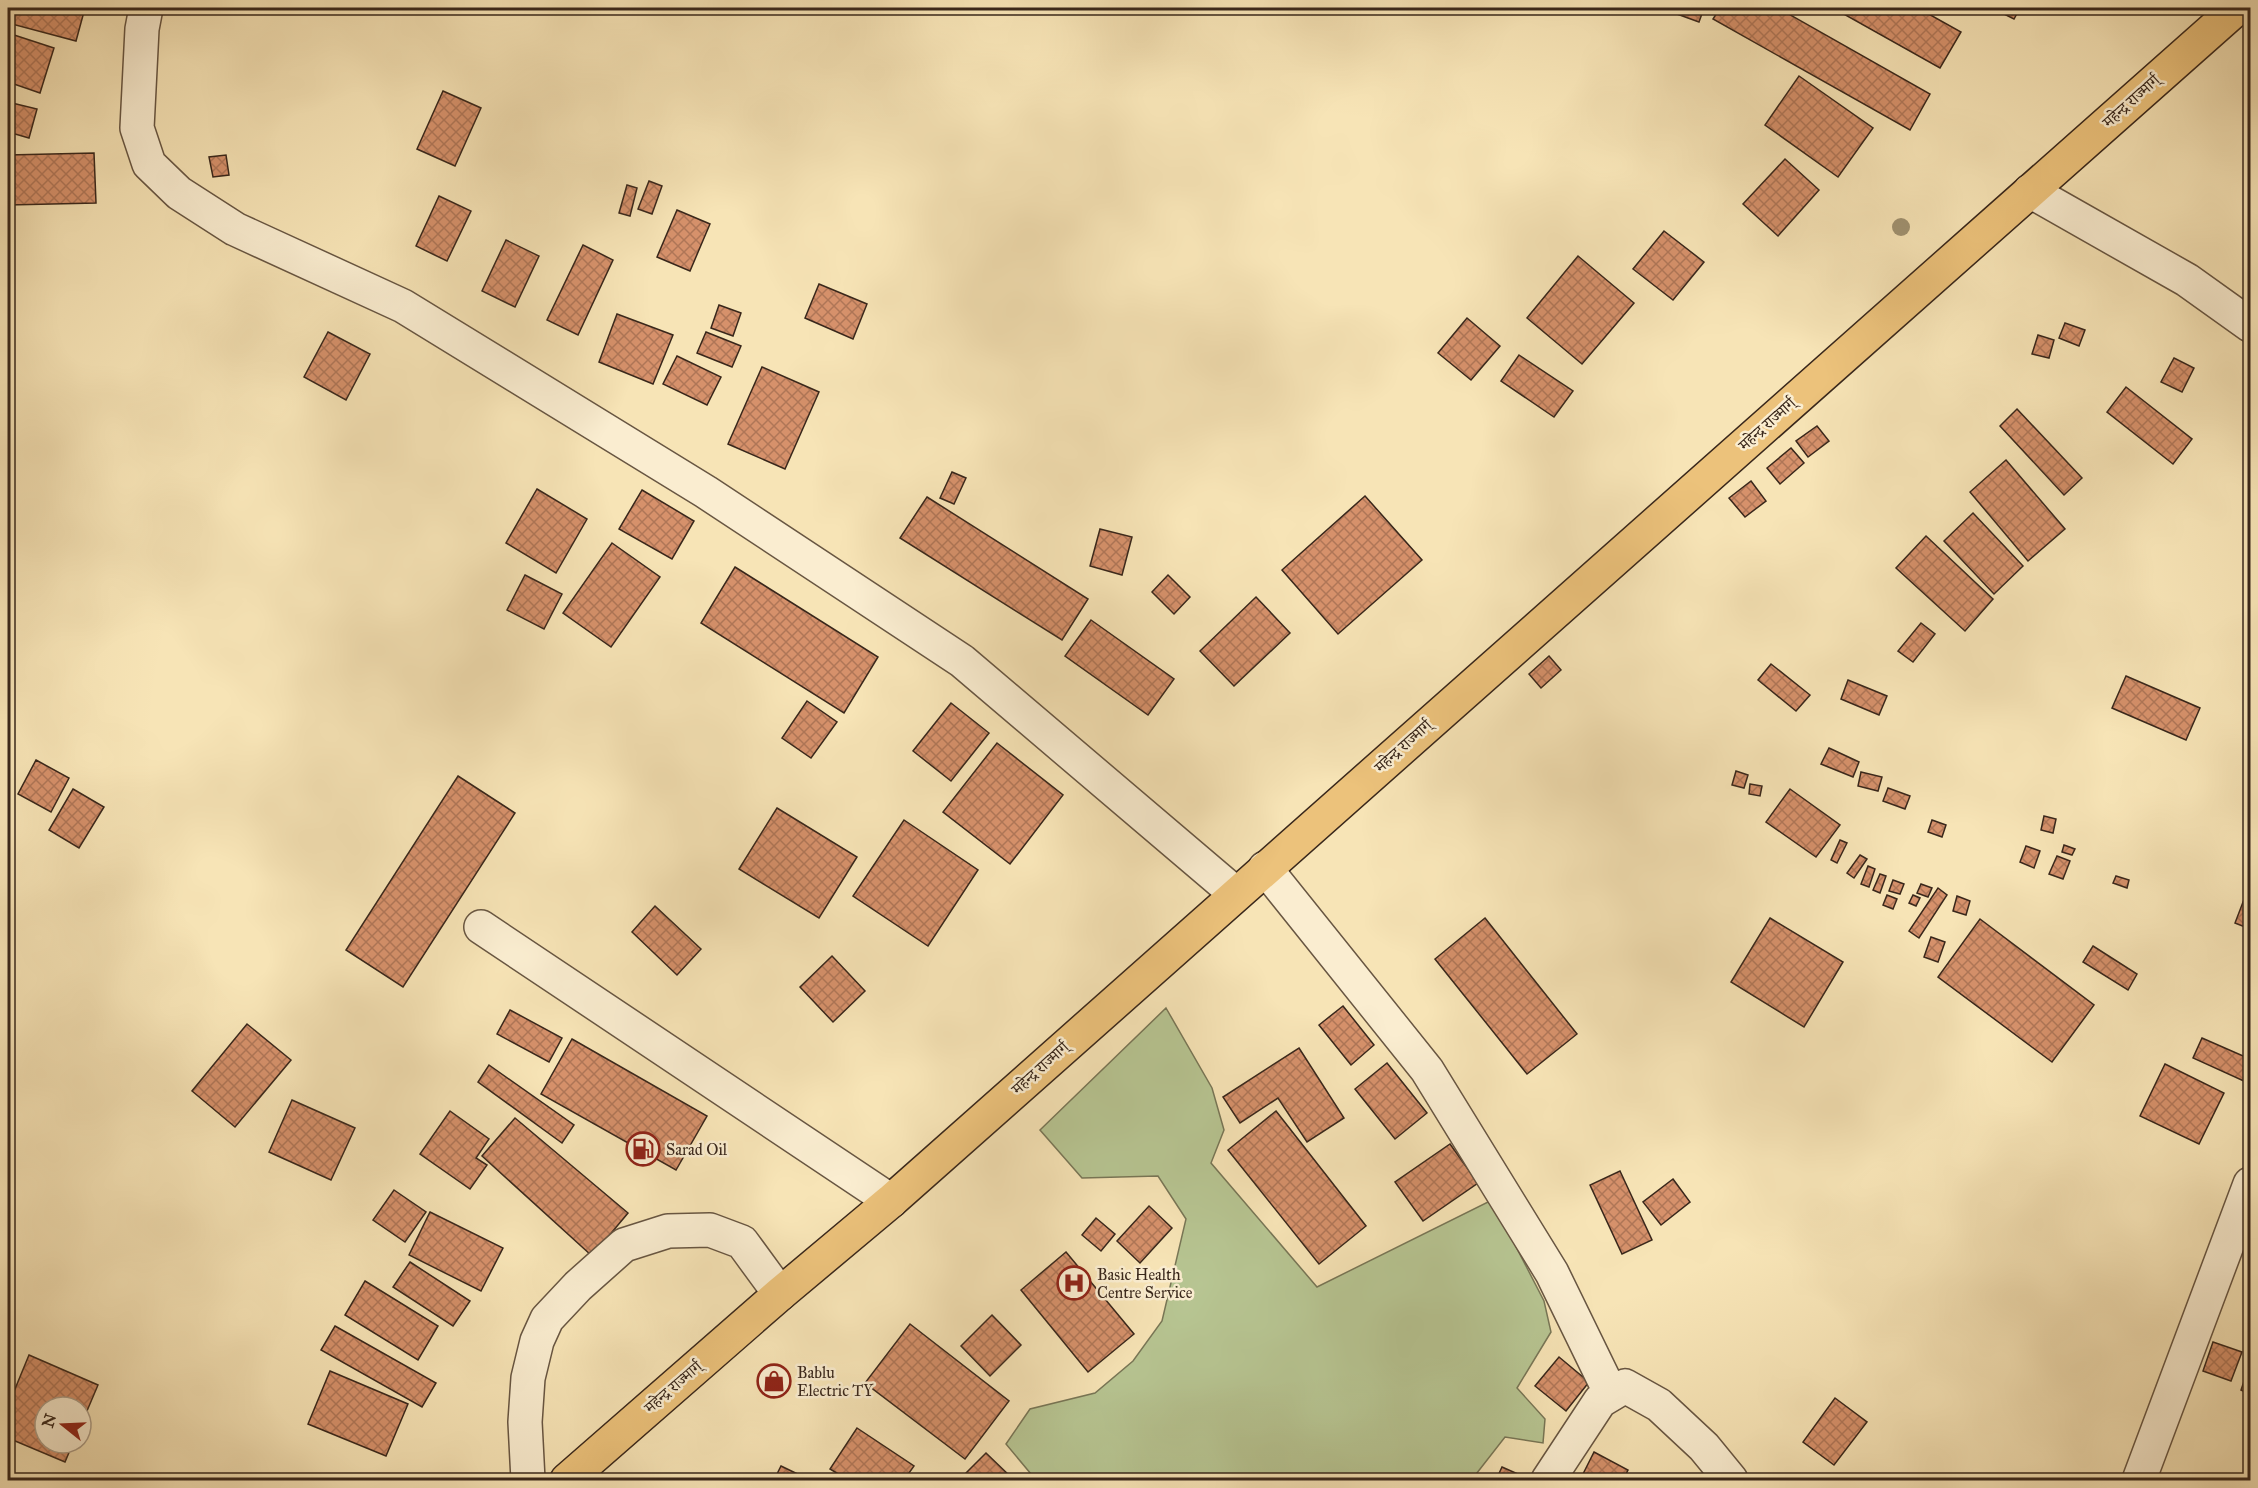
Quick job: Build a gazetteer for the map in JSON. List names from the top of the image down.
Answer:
{
  "streets": {
    "highway": ["महेन्द्र राज्मार्ग्"]
  },
  "places": {
    "fuel station": ["Sarad Oil"],
    "hospital": ["Basic Health Centre Service"],
    "shop": ["Bablu Electric TY"]
  },
  "north": "left"
}
